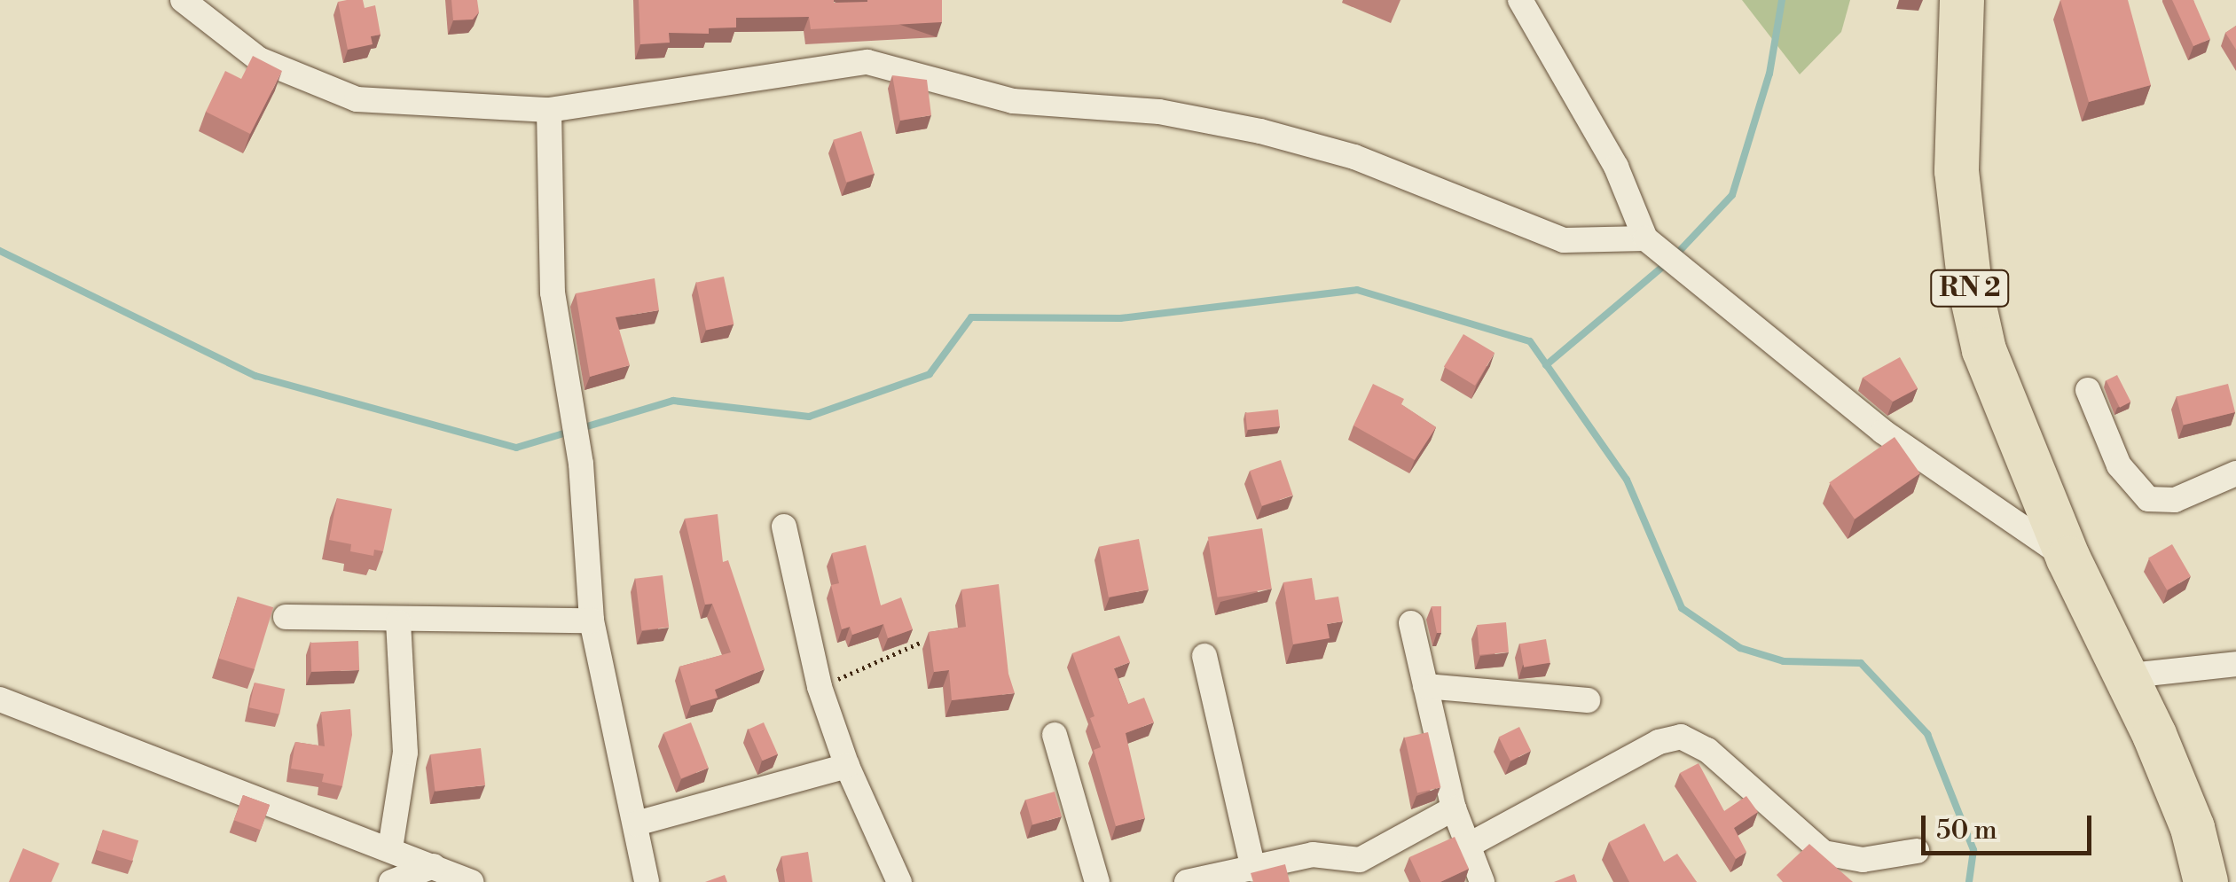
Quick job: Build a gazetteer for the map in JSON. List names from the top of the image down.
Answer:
{
  "streets": {
    "highway": ["RN 2"]
  },
  "scale_bar": "50 m"
}
